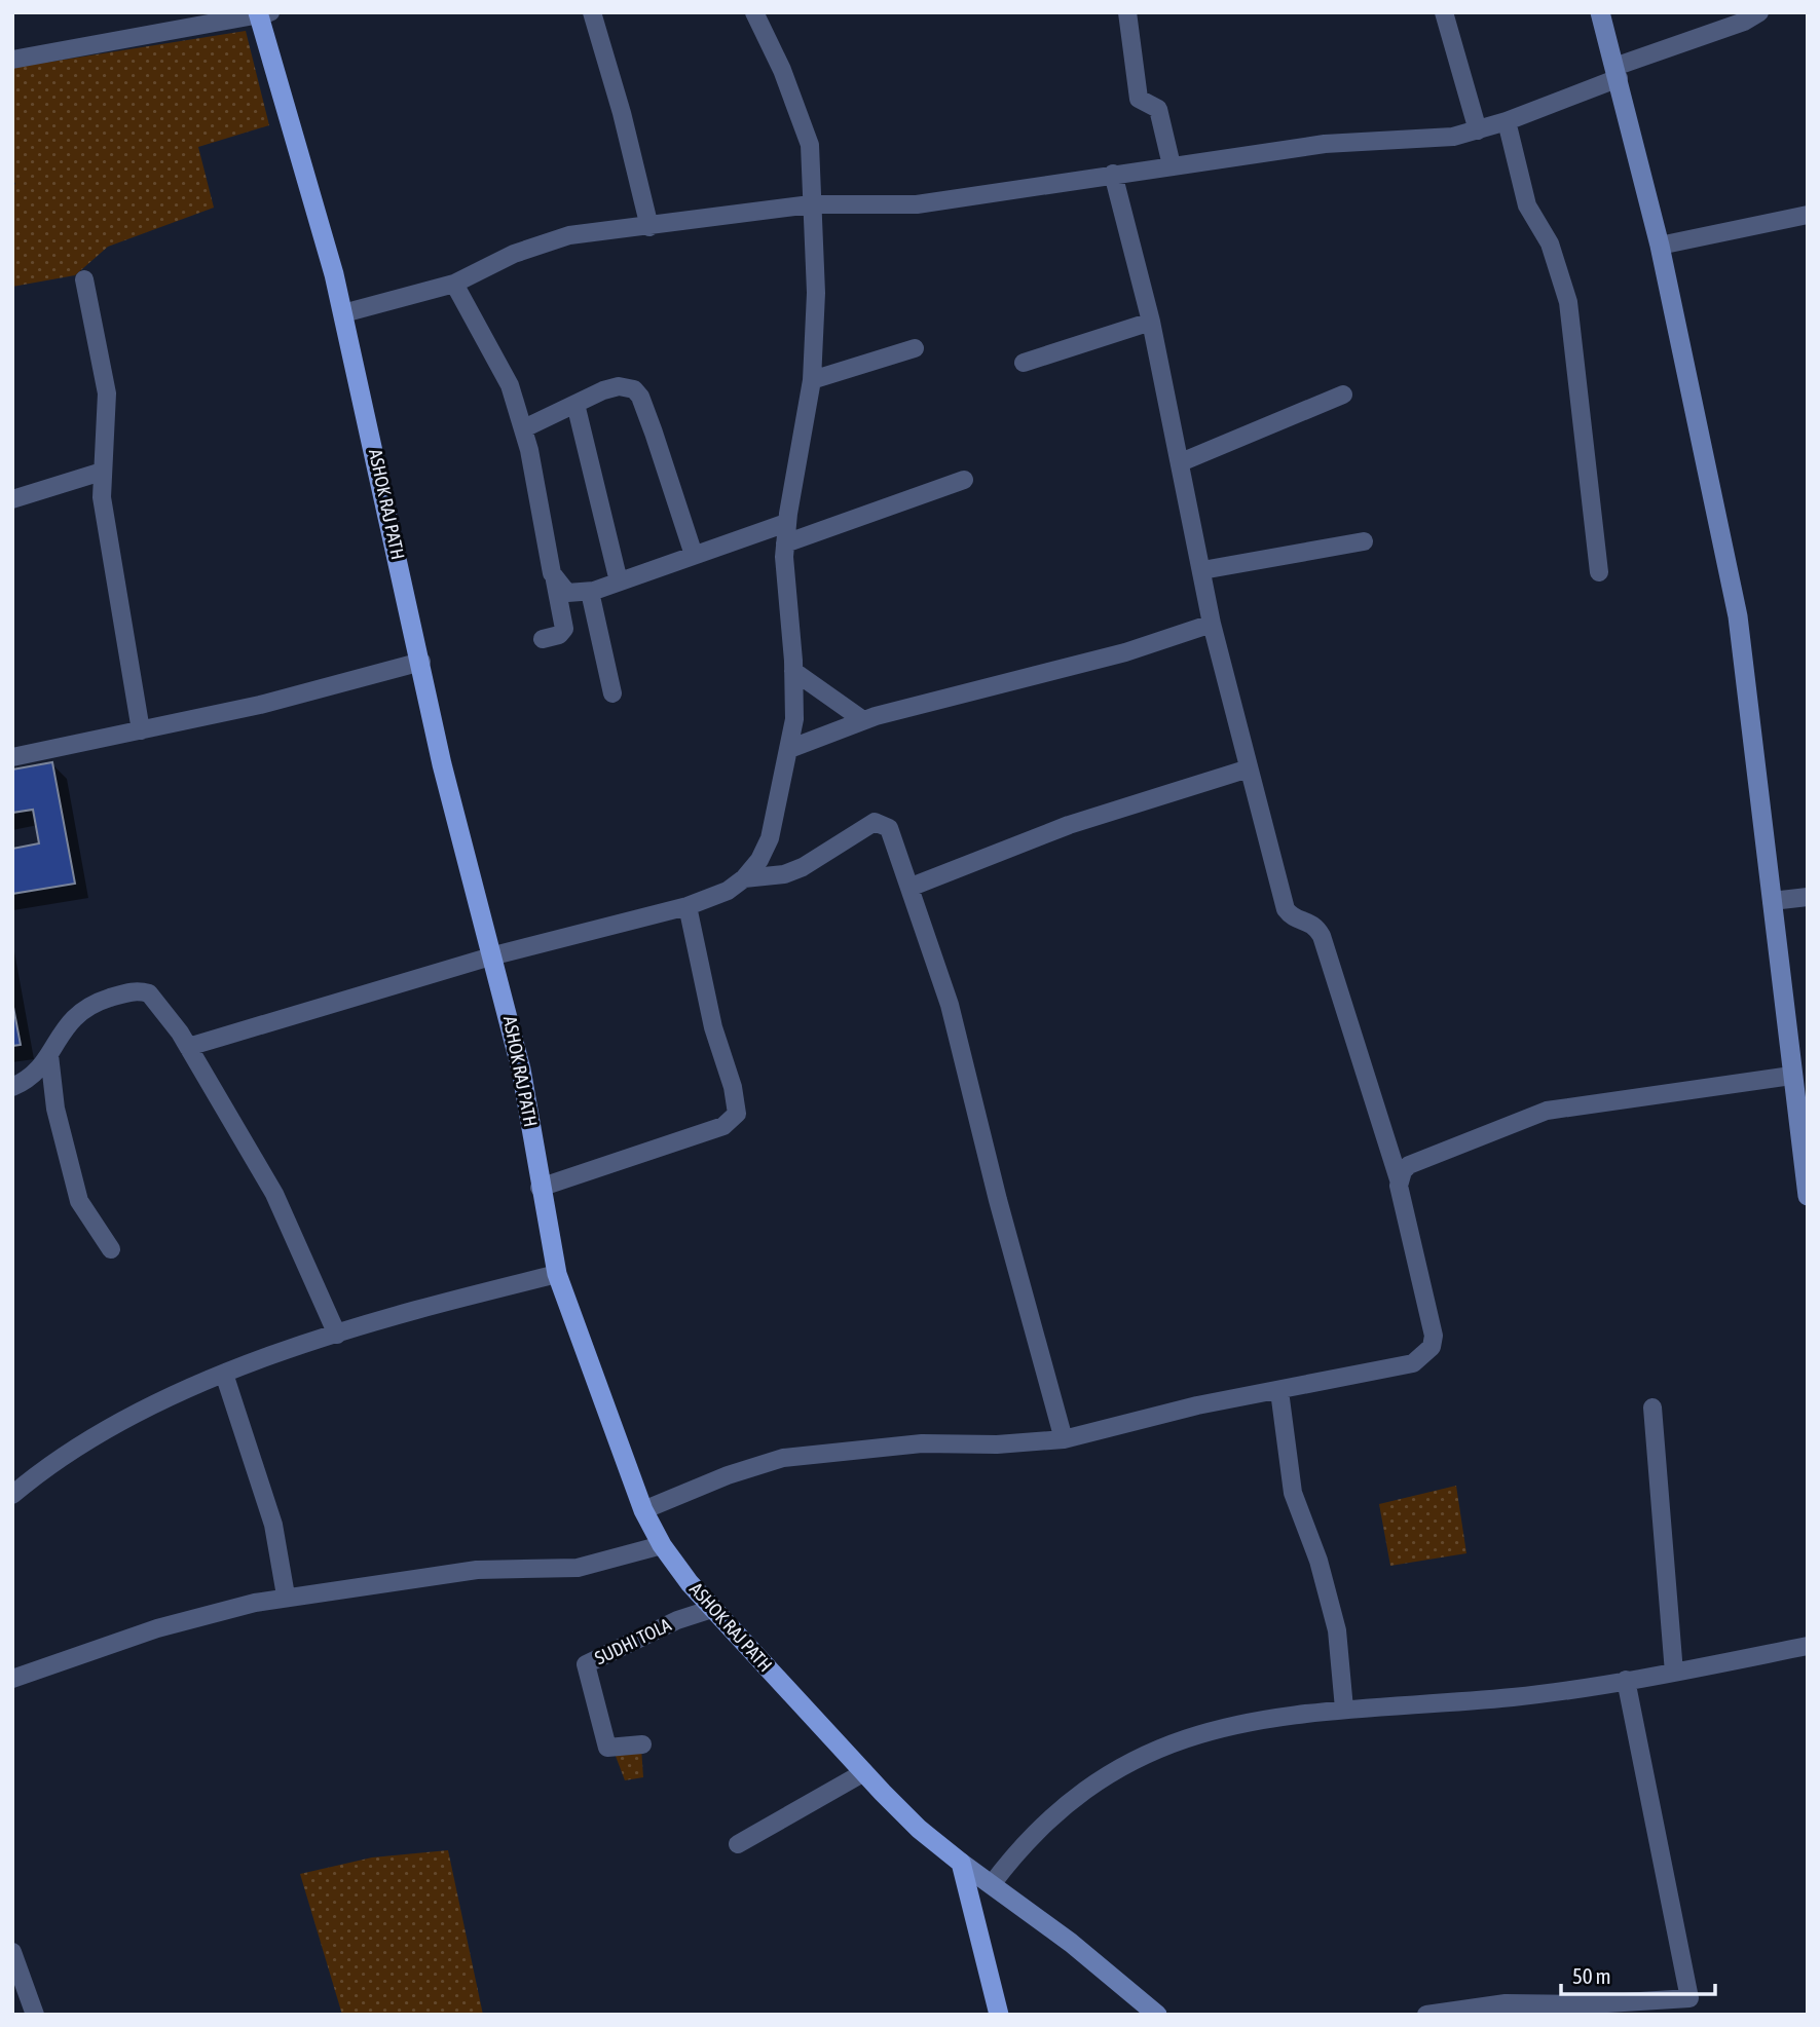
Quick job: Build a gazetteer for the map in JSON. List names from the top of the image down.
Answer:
{
  "streets": {
    "main road": ["ASHOK RAJ PATH"],
    "street": ["SUDHI TOLA"]
  },
  "crossings": [
    ["ASHOK RAJ PATH", "SUDHI TOLA"]
  ],
  "scale_bar": "50 m"
}
